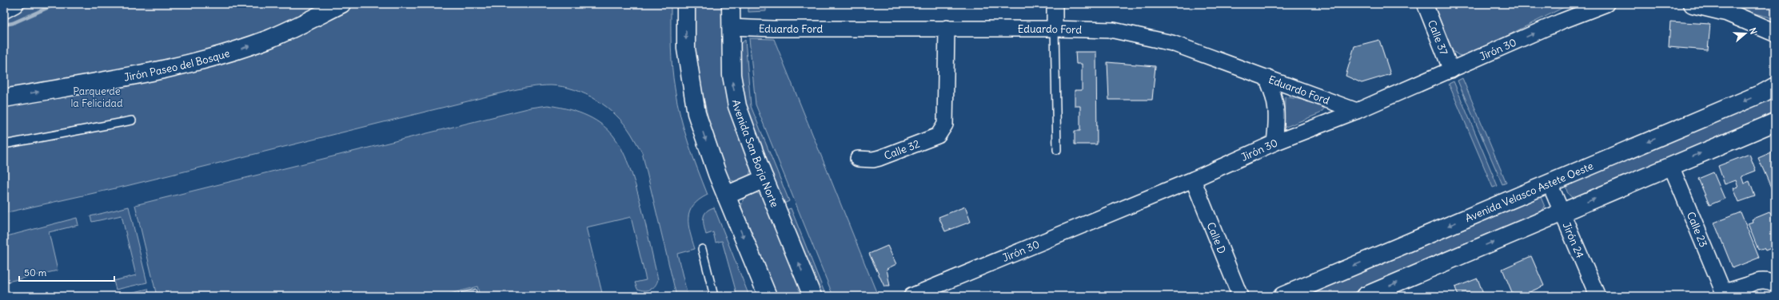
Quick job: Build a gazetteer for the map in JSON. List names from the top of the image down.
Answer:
{
  "streets": {
    "street": [
      "Eduardo Ford",
      "Calle 37",
      "Jirón 30",
      "Jirón Paseo del Bosque",
      "Calle 32",
      "Avenida San Borja Norte",
      "Avenida Velasco Astete Oeste",
      "Calle 23",
      "Calle D",
      "Jirón 24"
    ]
  },
  "crossings": [
    ["Eduardo Ford", "Jirón 30"],
    ["Eduardo Ford", "Calle 32"],
    ["Eduardo Ford", "Avenida San Borja Norte"],
    ["Calle 37", "Jirón 30"],
    ["Jirón 30", "Calle D"],
    ["Avenida Velasco Astete Oeste", "Jirón 24"]
  ],
  "one_way": ["Jirón Paseo del Bosque"],
  "parks": ["Parque de la Felicidad"],
  "scale_bar": "50 m",
  "north": "right"
}
